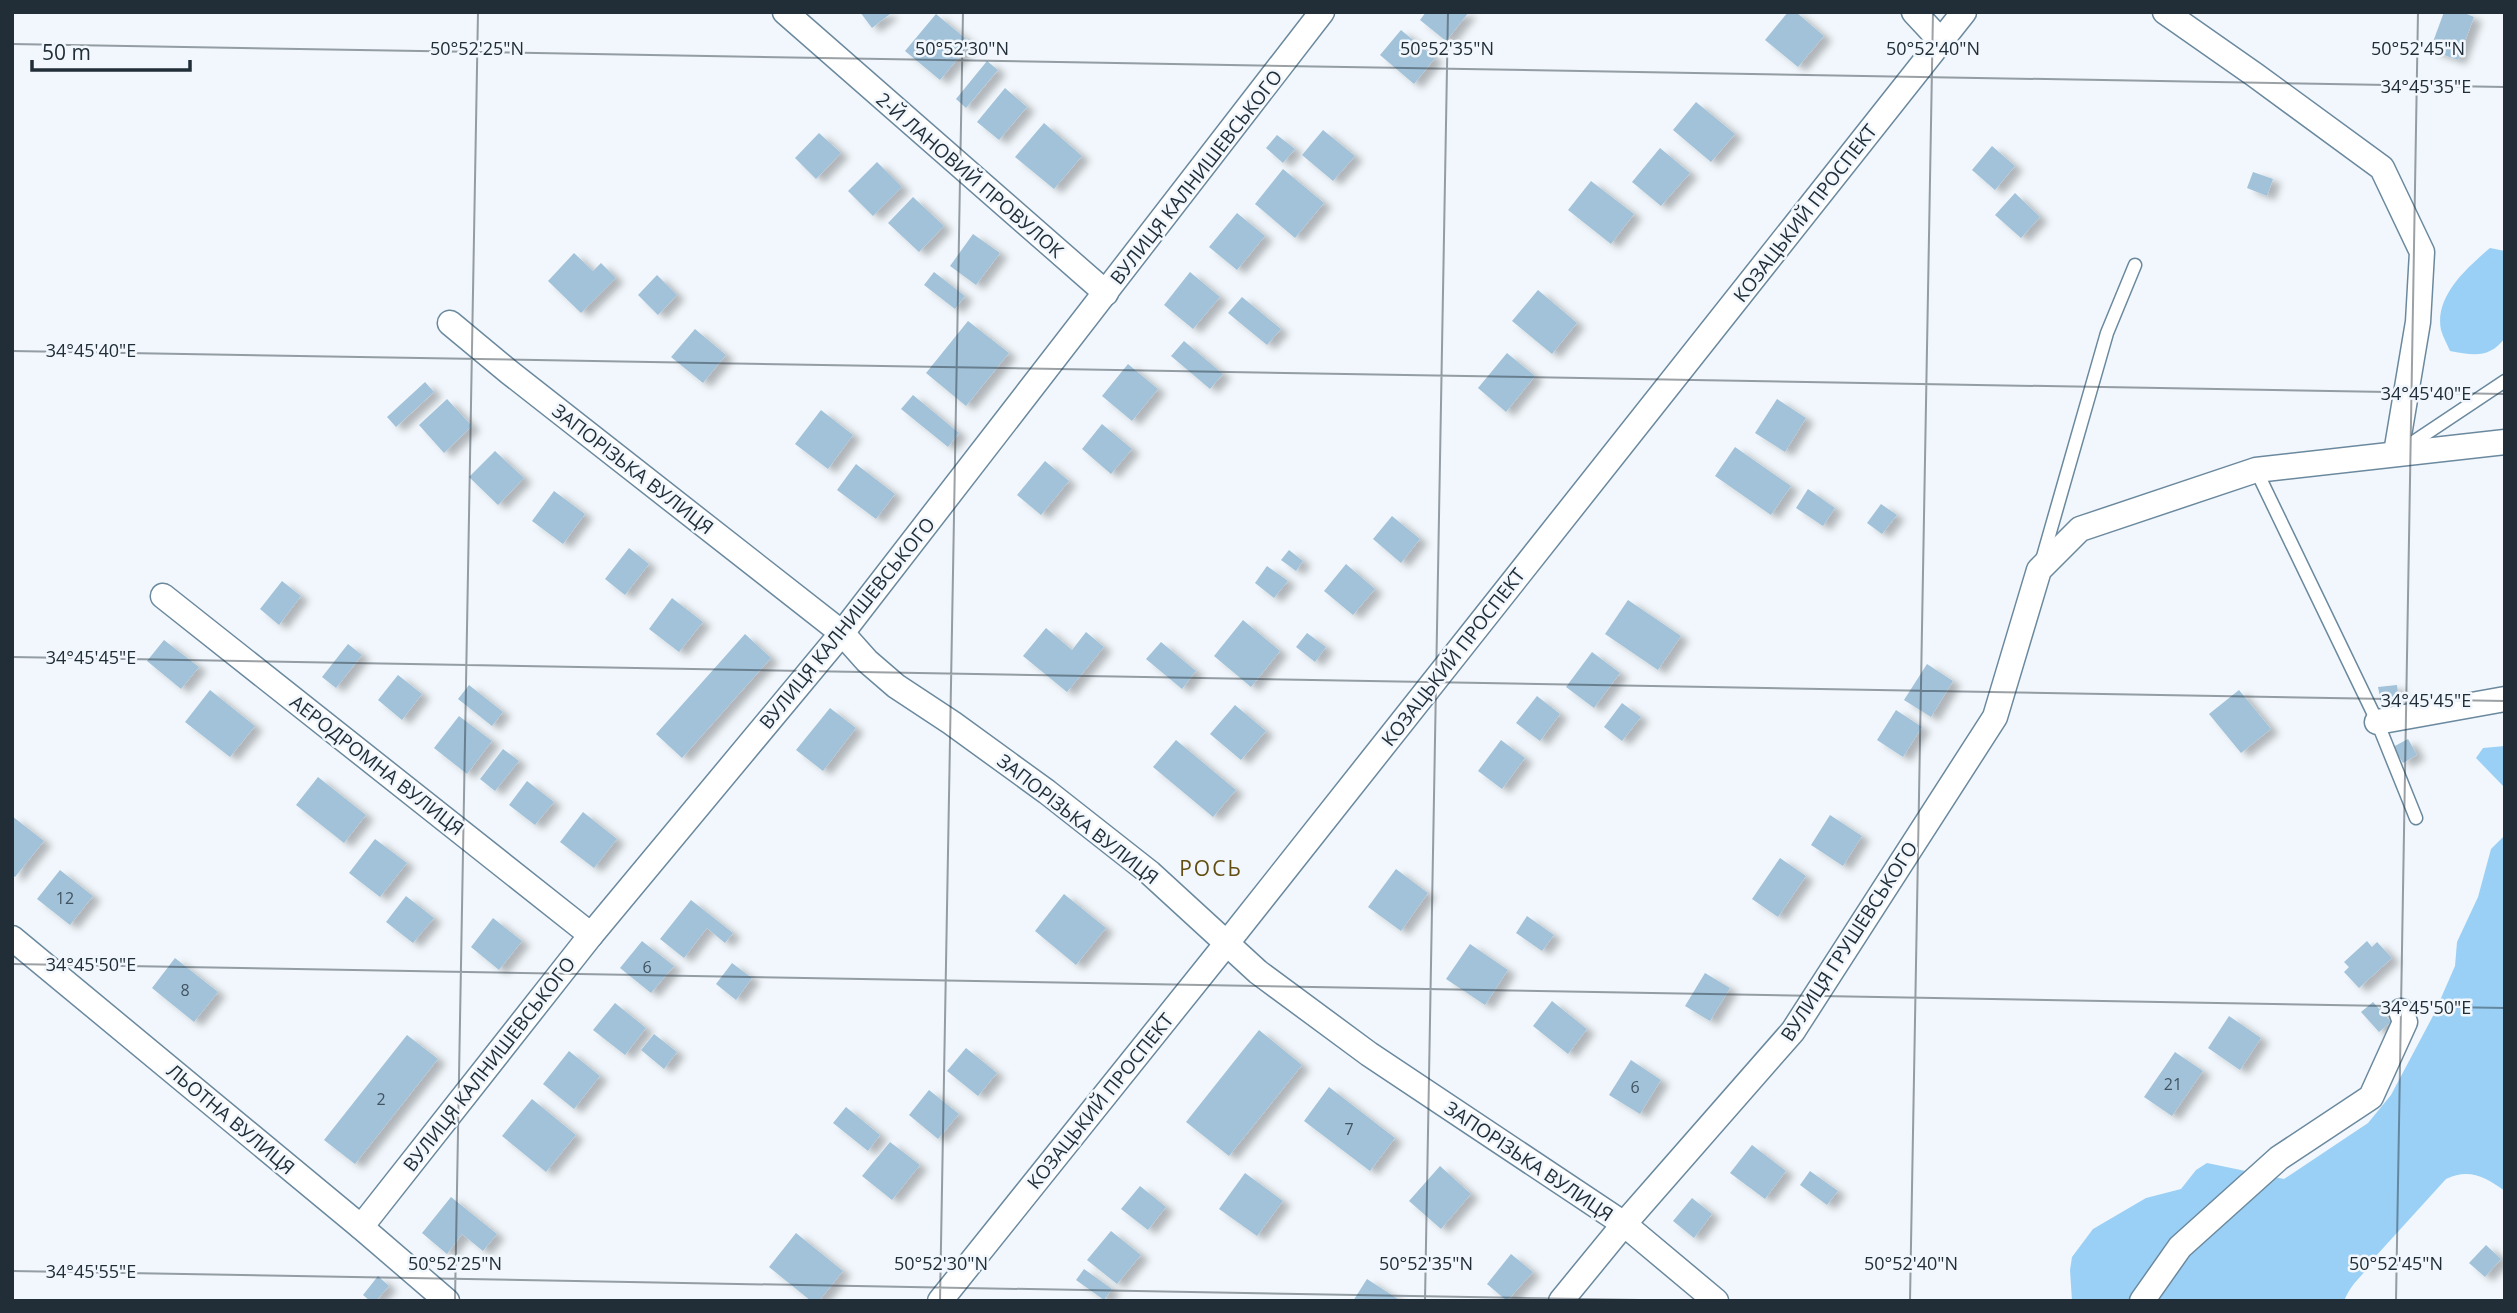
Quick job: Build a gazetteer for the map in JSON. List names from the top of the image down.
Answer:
{
  "streets": {
    "street": [
      "2-Й ЛАНОВИЙ ПРОВУЛОК",
      "ВУЛИЦЯ КАЛНИШЕВСЬКОГО",
      "КОЗАЦЬКИЙ ПРОСПЕКТ",
      "ЗАПОРІЗЬКА ВУЛИЦЯ",
      "АЕРОДРОМНА ВУЛИЦЯ",
      "ВУЛИЦЯ ГРУШЕВСЬКОГО",
      "ЛЬОТНА ВУЛИЦЯ"
    ]
  },
  "crossings": [
    ["2-Й ЛАНОВИЙ ПРОВУЛОК", "ВУЛИЦЯ КАЛНИШЕВСЬКОГО"],
    ["ВУЛИЦЯ КАЛНИШЕВСЬКОГО", "ЗАПОРІЗЬКА ВУЛИЦЯ"],
    ["ВУЛИЦЯ КАЛНИШЕВСЬКОГО", "АЕРОДРОМНА ВУЛИЦЯ"],
    ["ВУЛИЦЯ КАЛНИШЕВСЬКОГО", "ЛЬОТНА ВУЛИЦЯ"],
    ["КОЗАЦЬКИЙ ПРОСПЕКТ", "ЗАПОРІЗЬКА ВУЛИЦЯ"],
    ["ЗАПОРІЗЬКА ВУЛИЦЯ", "ВУЛИЦЯ ГРУШЕВСЬКОГО"]
  ],
  "districts": ["РОСЬ"],
  "house_numbers": [
    "12",
    "6",
    "8",
    "21",
    "6",
    "2",
    "7"
  ],
  "scale_bar": "50 m",
  "coordinates": [
    "50°52'25\"N",
    "50°52'30\"N",
    "50°52'35\"N",
    "50°52'40\"N",
    "50°52'45\"N",
    "34°45'35\"E",
    "34°45'40\"E",
    "34°45'45\"E",
    "34°45'50\"E",
    "34°45'55\"E"
  ]
}
